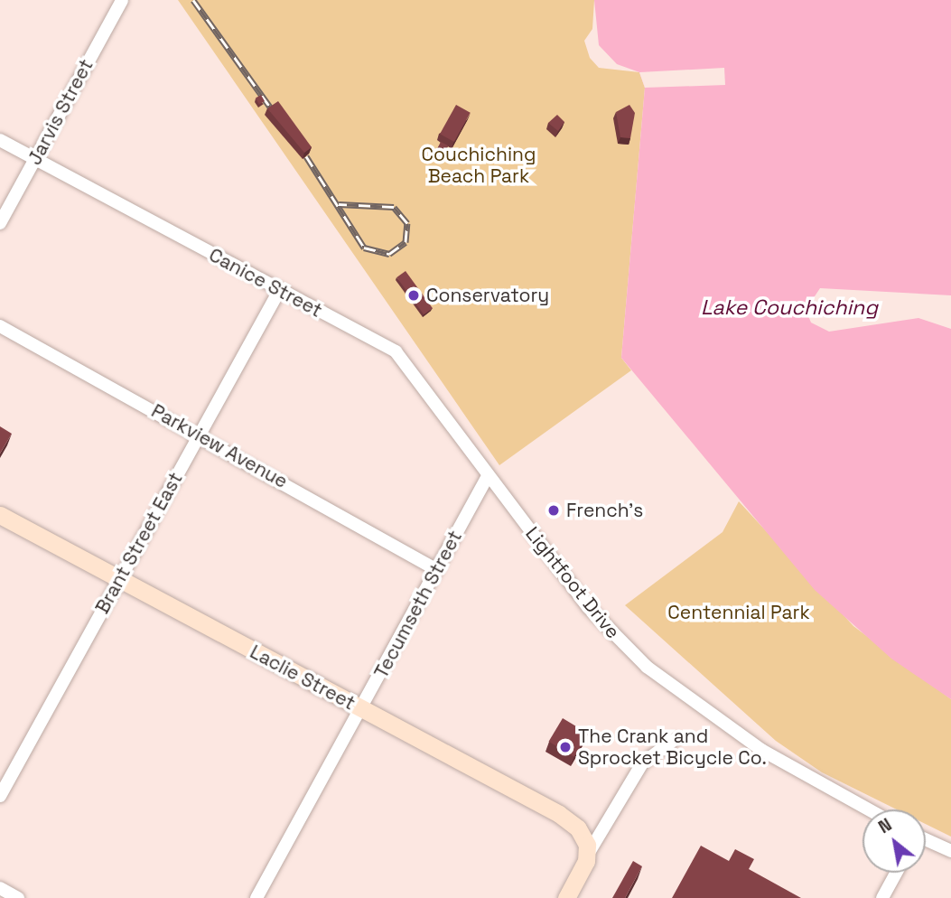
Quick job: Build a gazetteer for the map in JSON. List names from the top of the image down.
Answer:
{
  "streets": {
    "main road": ["Laclie Street"],
    "street": [
      "Jarvis Street",
      "Canice Street",
      "Parkview Avenue",
      "Brant Street East",
      "Lightfoot Drive",
      "Tecumseth Street"
    ]
  },
  "crossings": [
    ["Jarvis Street", "Canice Street"],
    ["Canice Street", "Brant Street East"],
    ["Canice Street", "Lightfoot Drive"],
    ["Canice Street", "Tecumseth Street"],
    ["Parkview Avenue", "Brant Street East"],
    ["Parkview Avenue", "Tecumseth Street"],
    ["Brant Street East", "Laclie Street"],
    ["Lightfoot Drive", "Tecumseth Street"],
    ["Tecumseth Street", "Laclie Street"]
  ],
  "water": ["Lake Couchiching"],
  "parks": ["Couchiching Beach Park", "Centennial Park"],
  "places": ["Conservatory", "French's", "The Crank and Sprocket Bicycle Co."],
  "north": "top left"
}
